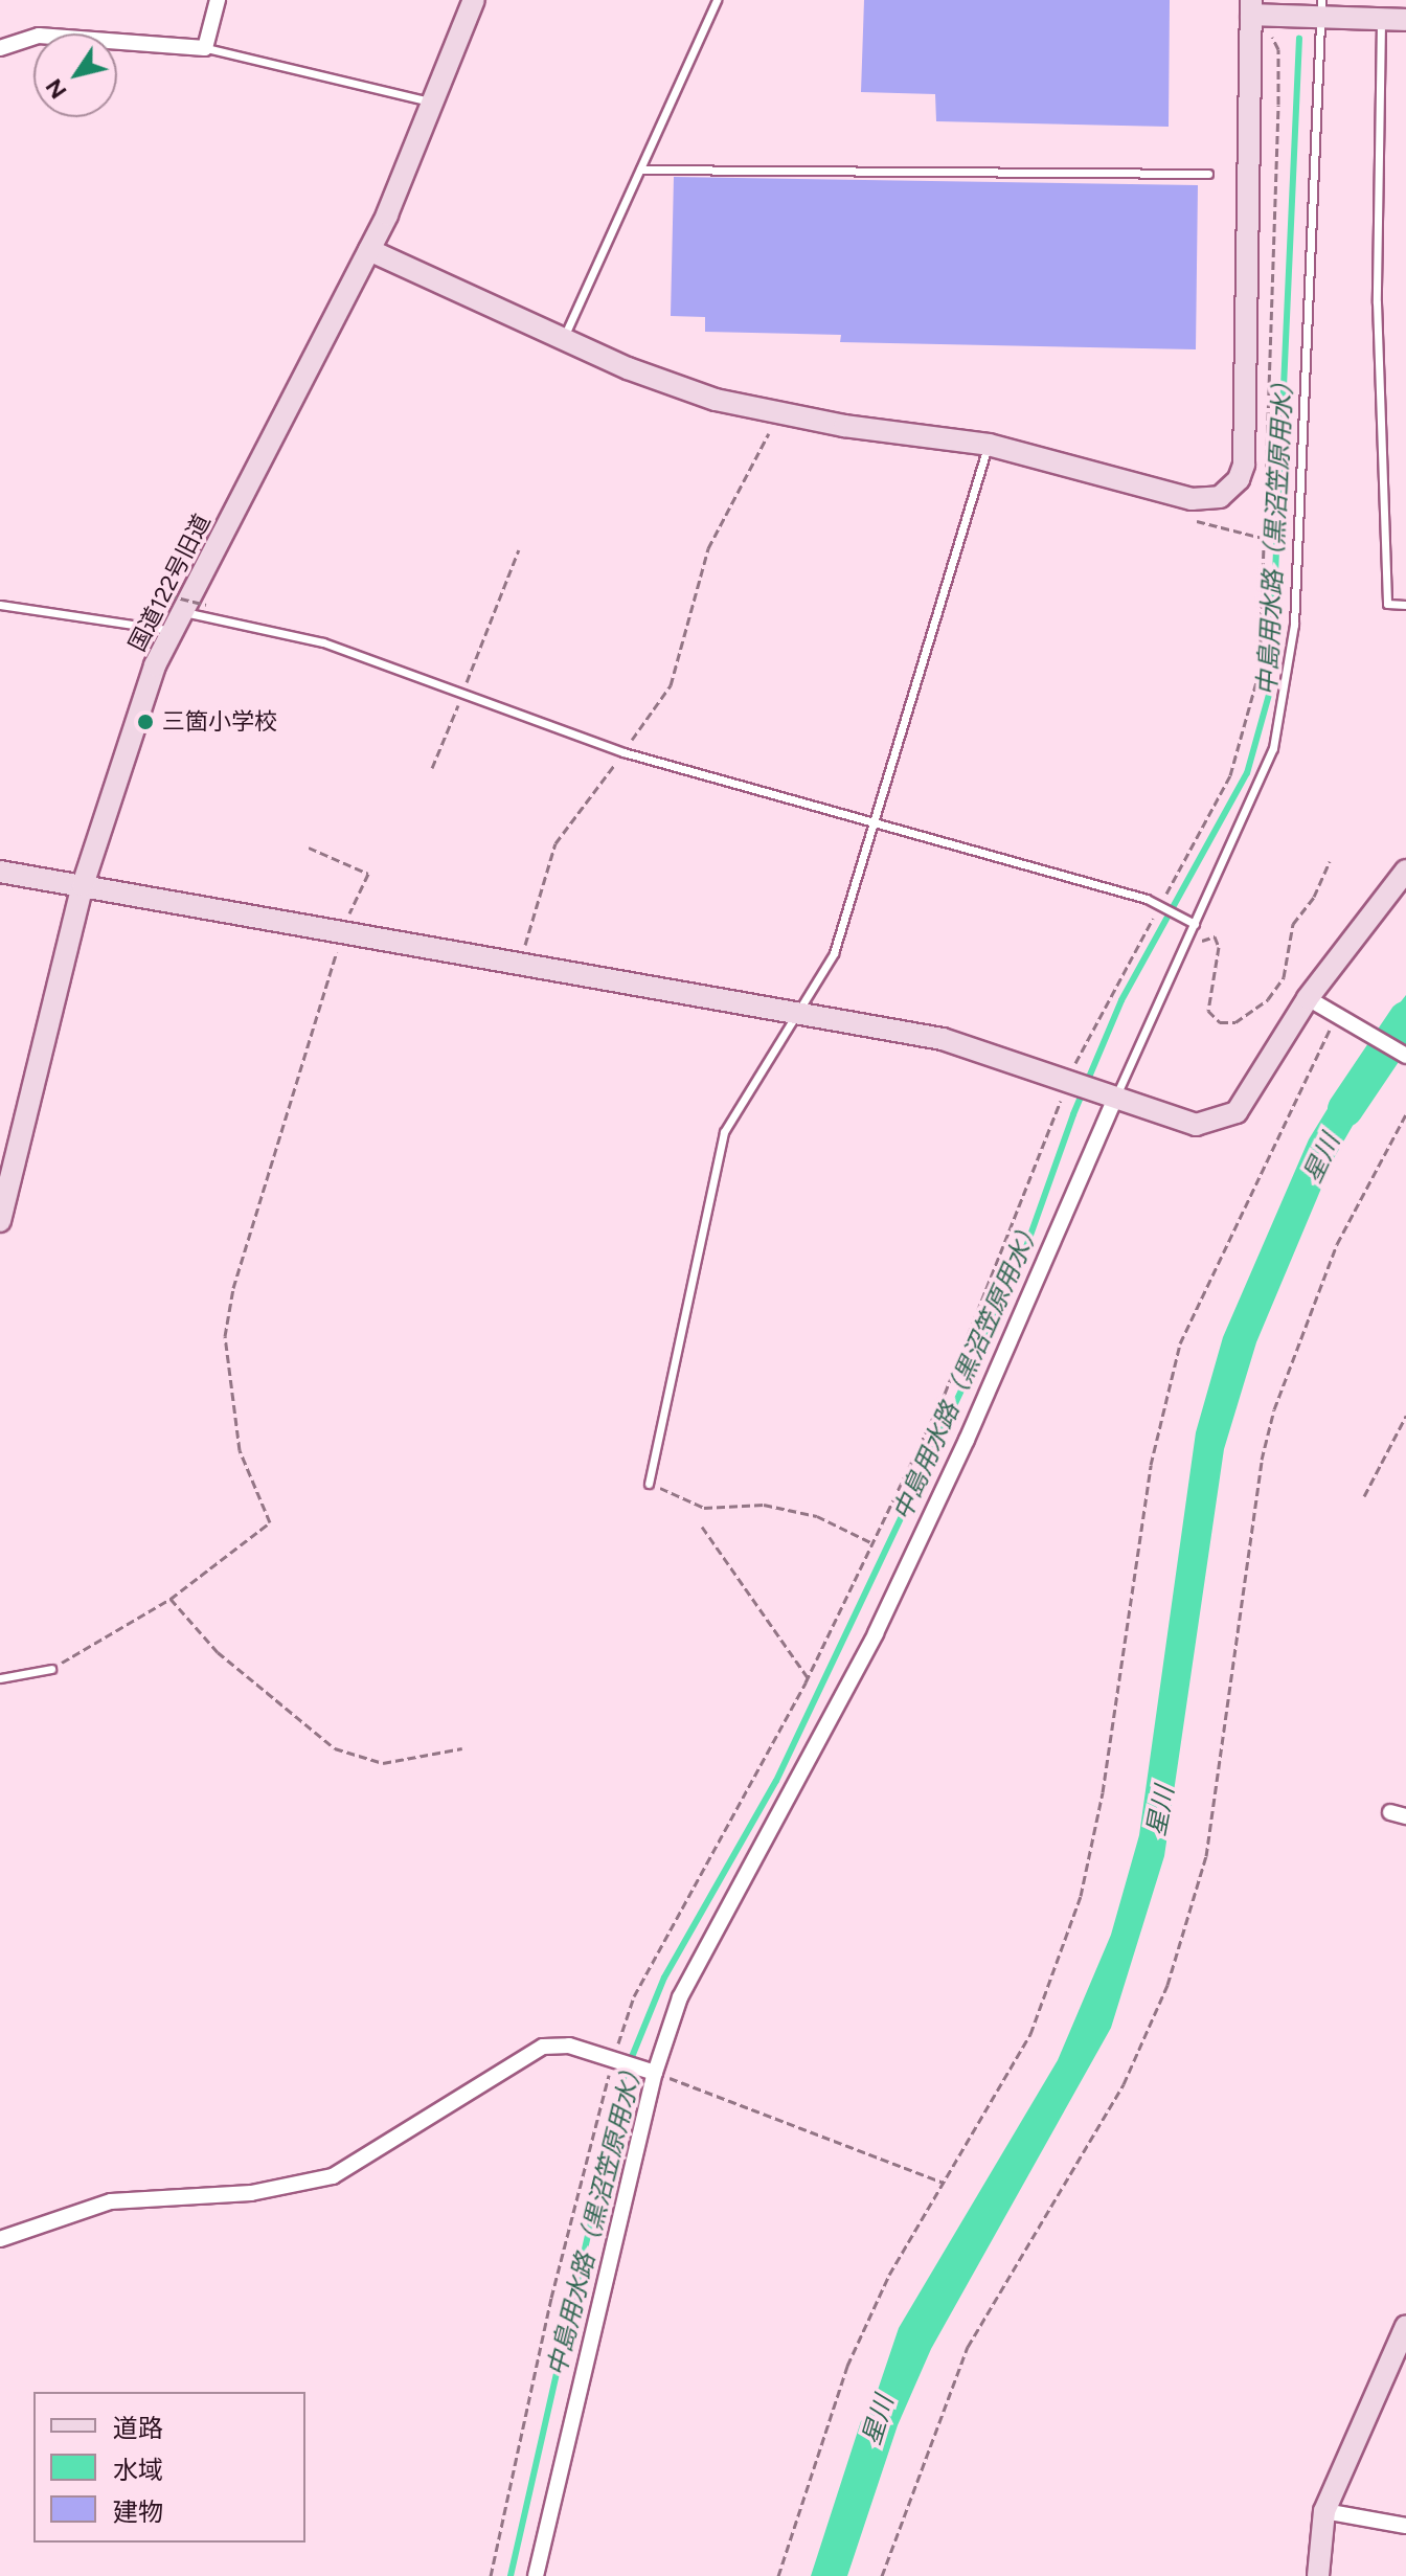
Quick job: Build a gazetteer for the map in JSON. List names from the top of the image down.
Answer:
{
  "streets": {
    "street": ["国道122号旧道"]
  },
  "water": ["中島用水路（黒沼笠原用水）", "星川"],
  "places": ["三箇小学校"],
  "legend": ["道路", "水域", "建物"],
  "north": "bottom left"
}
